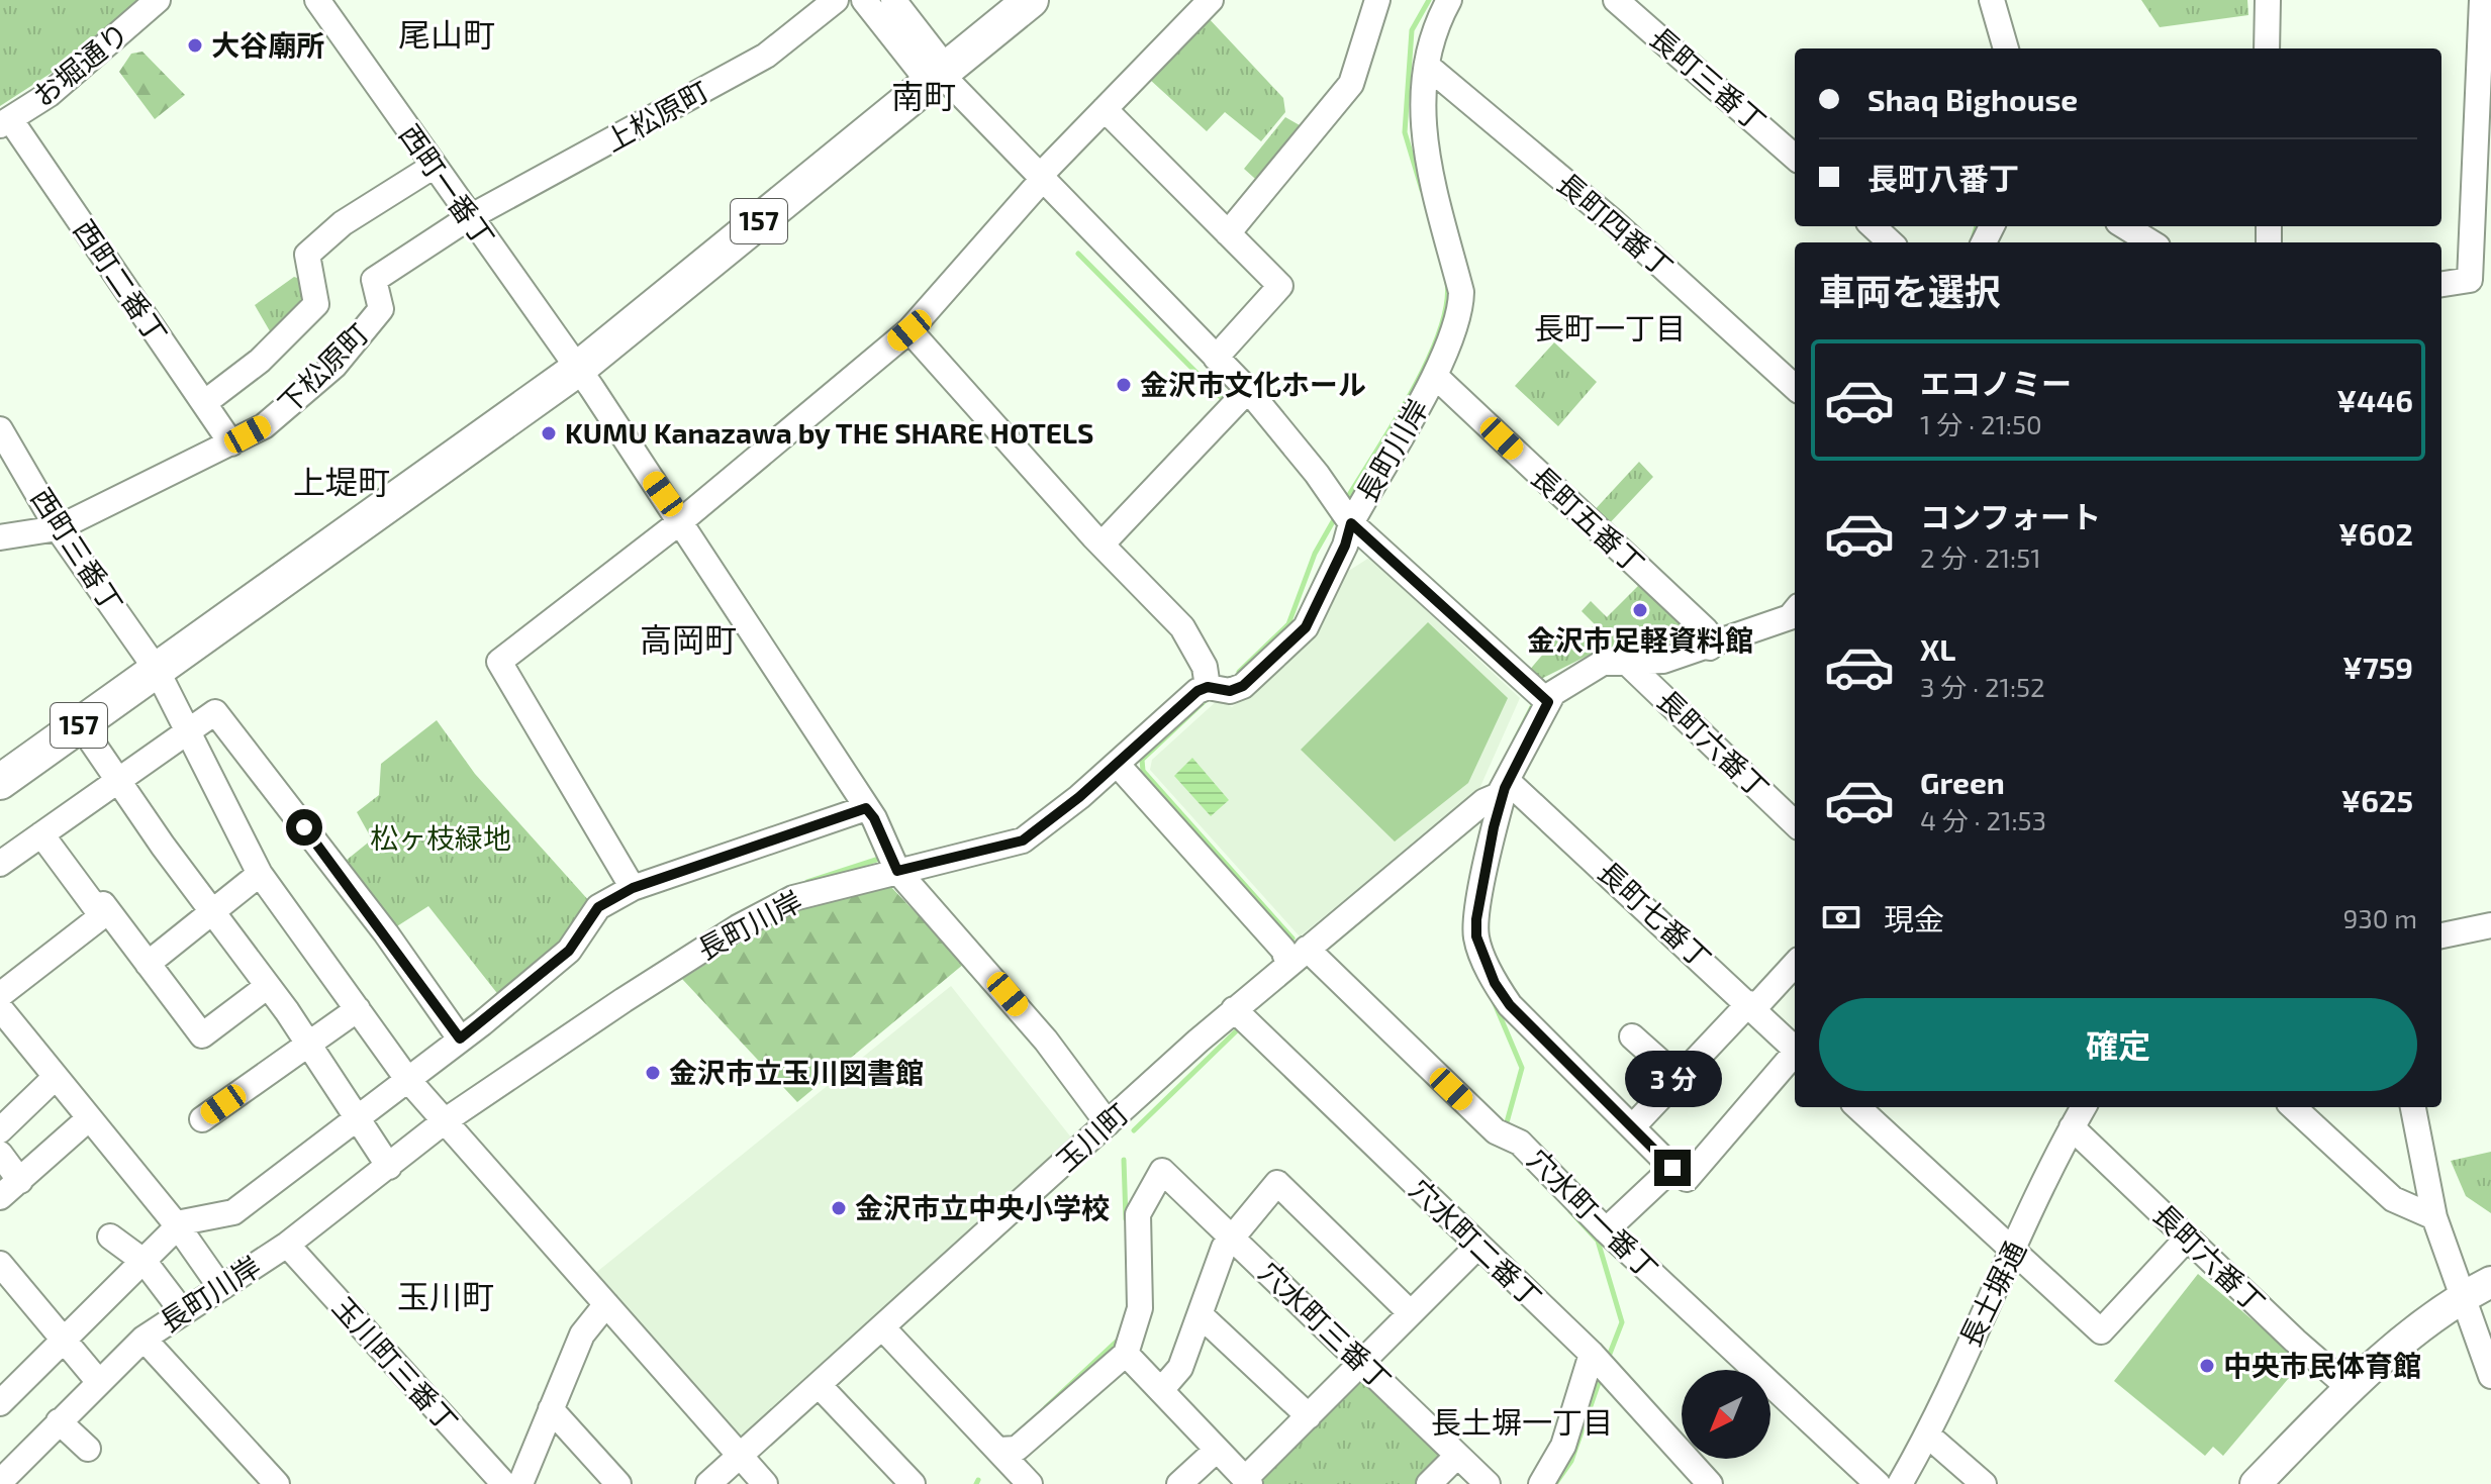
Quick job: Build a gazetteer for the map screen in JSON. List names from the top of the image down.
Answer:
{
  "streets": {
    "highway": ["157"],
    "street": [
      "お堀通り",
      "長町三番丁",
      "上松原町",
      "西町一番丁",
      "長町四番丁",
      "西町二番丁",
      "下松原町",
      "長町川岸",
      "長町五番丁",
      "西町三番丁",
      "長町六番丁",
      "長町七番丁",
      "玉川町",
      "穴水町一番丁",
      "穴水町二番丁",
      "長土塀通",
      "穴水町三番丁",
      "玉川町三番丁"
    ]
  },
  "crossings": [
    ["お堀通り", "西町二番丁"],
    ["上松原町", "西町一番丁"],
    ["上松原町", "下松原町"],
    ["西町一番丁", "157"],
    ["西町一番丁", "下松原町"],
    ["西町一番丁", "長町川岸"],
    ["西町一番丁", "玉川町"],
    ["157", "西町三番丁"],
    ["長町四番丁", "長町川岸"],
    ["西町二番丁", "下松原町"],
    ["下松原町", "西町三番丁"],
    ["長町川岸", "長町五番丁"],
    ["長町川岸", "西町三番丁"],
    ["長町川岸", "穴水町一番丁"],
    ["長町川岸", "玉川町三番丁"],
    ["西町三番丁", "玉川町"],
    ["長町六番丁", "長土塀通"],
    ["長町七番丁", "玉川町"],
    ["玉川町", "穴水町一番丁"],
    ["玉川町", "穴水町二番丁"]
  ],
  "districts": [
    "尾山町",
    "南町",
    "長町一丁目",
    "上堤町",
    "高岡町",
    "玉川町",
    "長土塀一丁目"
  ],
  "parks": ["松ヶ枝緑地"],
  "places": [
    "大谷廟所",
    "金沢市文化ホール",
    "KUMU Kanazawa by THE SHARE HOTELS",
    "金沢市足軽資料館",
    "金沢市立玉川図書館",
    "金沢市立中央小学校",
    "中央市民体育館"
  ],
  "north": "bottom left",
  "page": {
    "banner": ["Shaq Bighouse", "長町八番丁"],
    "heading": "車両を選択",
    "list": [
      {
        "name": "エコノミー",
        "note": "1 分 · 21:50",
        "value": "¥446"
      },
      {
        "name": "コンフォート",
        "note": "2 分 · 21:51",
        "value": "¥602"
      },
      {
        "name": "XL",
        "note": "3 分 · 21:52",
        "value": "¥759"
      },
      {
        "name": "Green",
        "note": "4 分 · 21:53",
        "value": "¥625"
      }
    ],
    "pay": ["現金", "930 m"],
    "buttons": "確定",
    "bubble": "3 分"
  }
}
